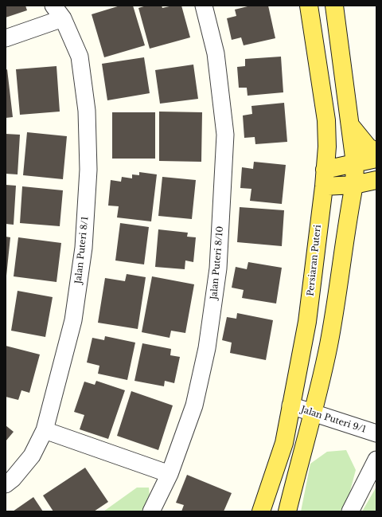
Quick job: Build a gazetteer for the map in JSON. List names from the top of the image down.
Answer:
{
  "streets": {
    "main road": ["Persiaran Puteri"],
    "street": ["Jalan Puteri 8/1", "Jalan Puteri 8/10", "Jalan Puteri 9/1"]
  },
  "crossings": [
    ["Persiaran Puteri", "Jalan Puteri 9/1"]
  ]
}
